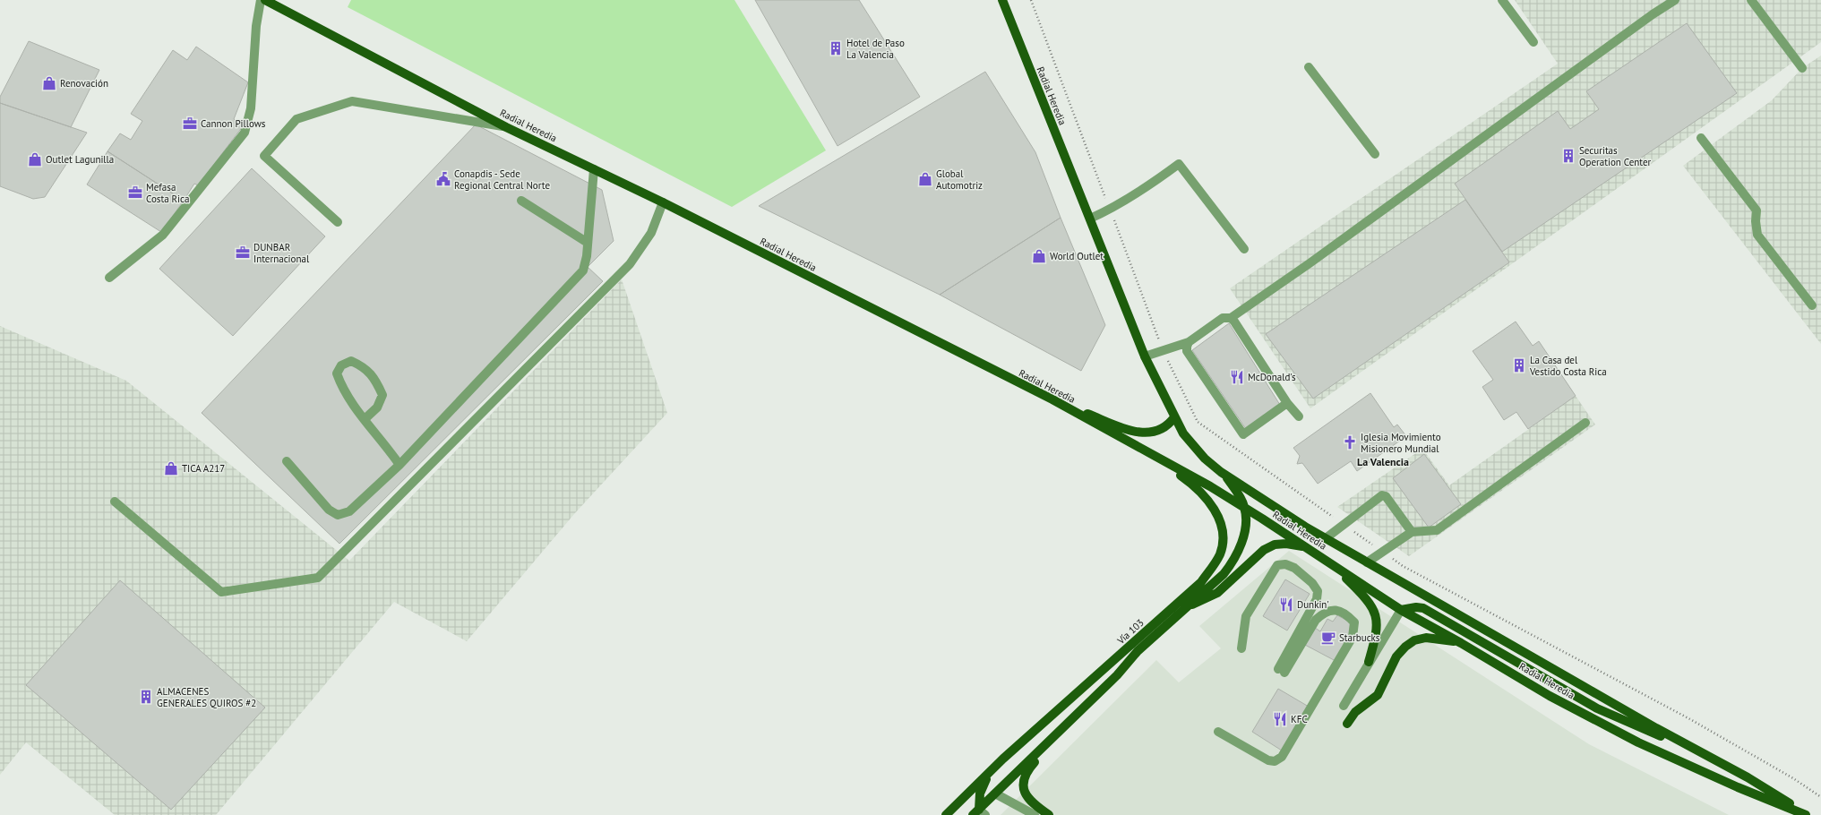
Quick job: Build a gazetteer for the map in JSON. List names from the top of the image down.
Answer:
{
  "streets": {
    "main road": ["Radial Heredia", "Vía 103"]
  },
  "crossings": [
    ["Radial Heredia", "Vía 103"]
  ],
  "districts": ["La Valencia"],
  "places": {
    "building": [
      "Hotel de Paso La Valencia",
      "Securitas Operation Center",
      "La Casa del Vestido Costa Rica",
      "ALMACENES GENERALES QUIROS #2"
    ],
    "shop": [
      "Renovación",
      "Outlet Lagunilla",
      "Global Automotriz",
      "World Outlet",
      "TICA A217"
    ],
    "office": ["Cannon Pillows", "Mefasa Costa Rica", "DUNBAR Internacional"],
    "public building": ["Conapdis - Sede Regional Central Norte"],
    "restaurant": ["McDonald's", "Dunkin'", "KFC"],
    "church": ["Iglesia Movimiento Misionero Mundial"],
    "cafe": ["Starbucks"]
  }
}
